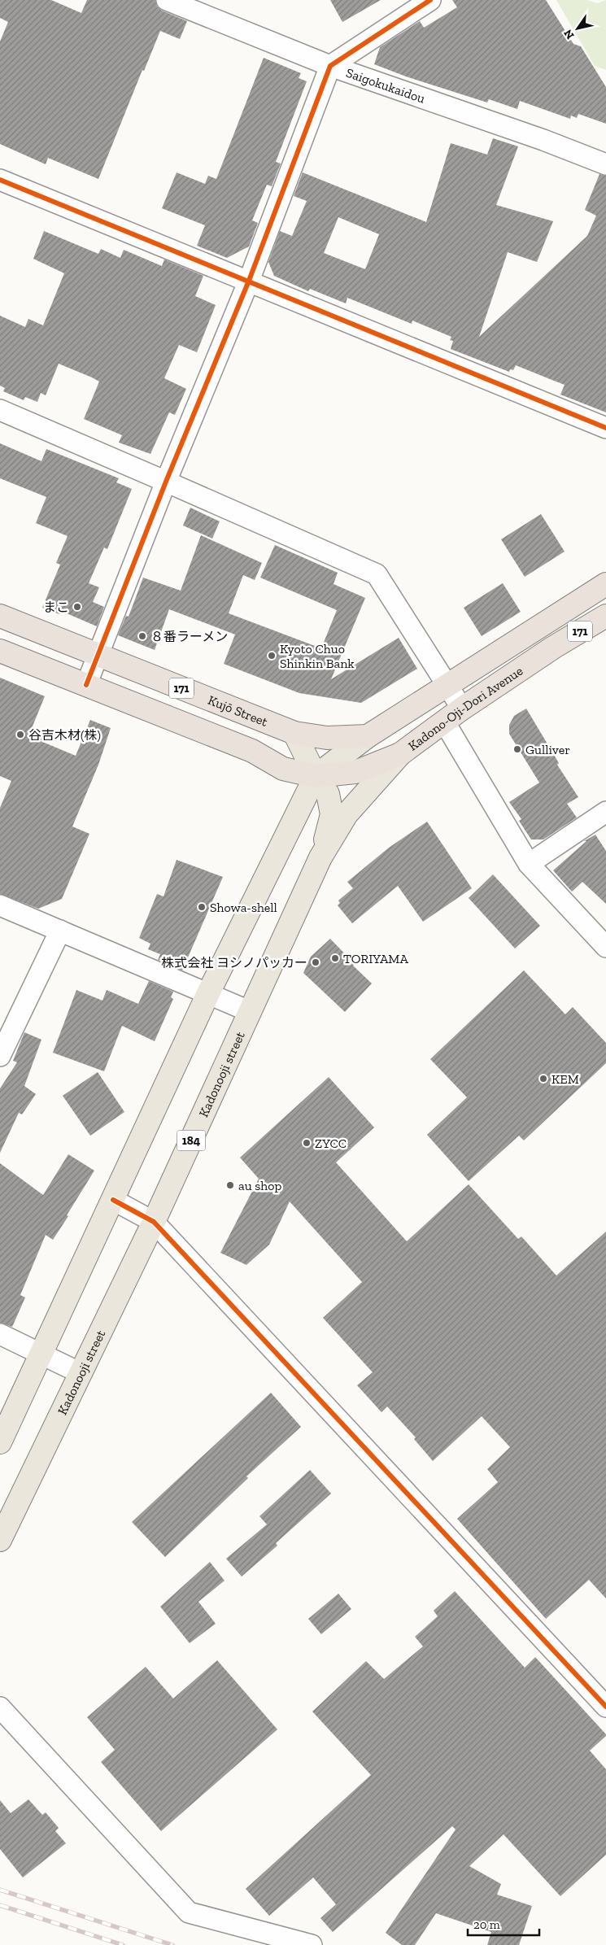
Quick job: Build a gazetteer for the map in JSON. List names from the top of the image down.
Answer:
{
  "streets": {
    "highway": ["171", "Kadono-Oji-Dori Avenue", "Kujō Street"],
    "main road": ["Kadonooji street", "184"],
    "street": ["Saigokukaidou"]
  },
  "crossings": [
    ["171", "Kadono-Oji-Dori Avenue"],
    ["Kadono-Oji-Dori Avenue", "Kujō Street"],
    ["Kadono-Oji-Dori Avenue", "Kadonooji street"]
  ],
  "places": [
    "まこ",
    "８番ラーメン",
    "Kyoto Chuo Shinkin Bank",
    "谷吉木材(株)",
    "Gulliver",
    "Showa-shell",
    "TORIYAMA",
    "株式会社 ヨシノパッカー",
    "KEM",
    "ZYCC",
    "au shop"
  ],
  "scale_bar": "20 m",
  "north": "bottom left"
}
